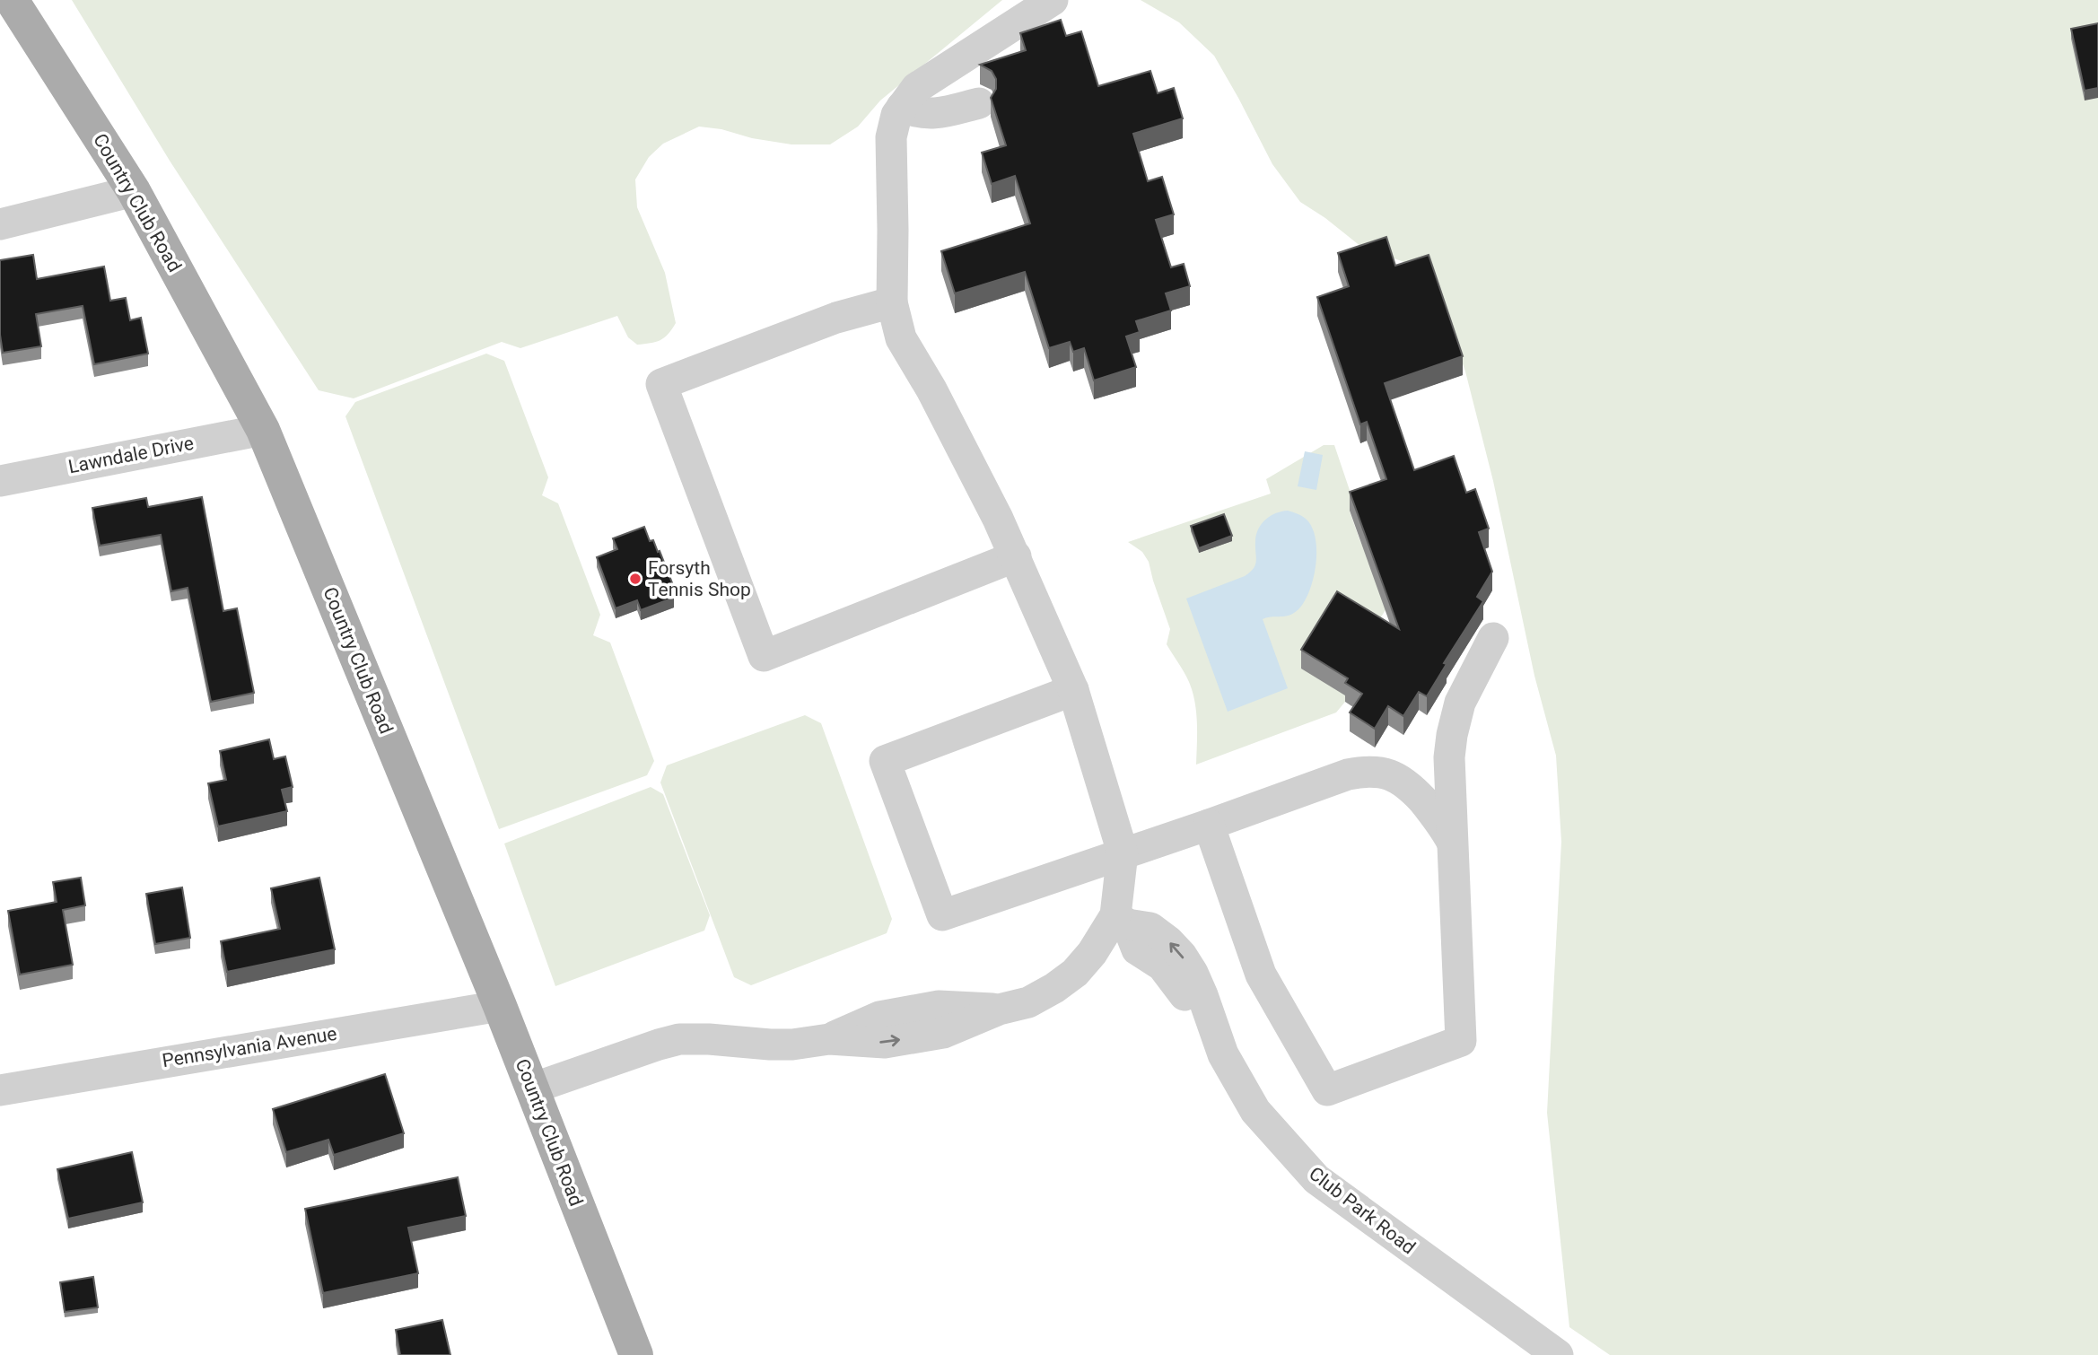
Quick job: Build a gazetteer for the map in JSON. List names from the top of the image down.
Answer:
{
  "streets": {
    "main road": ["Country Club Road"],
    "street": ["Lawndale Drive", "Pennsylvania Avenue", "Club Park Road"]
  },
  "crossings": [
    ["Country Club Road", "Lawndale Drive"],
    ["Country Club Road", "Pennsylvania Avenue"]
  ],
  "places": ["Forsyth Tennis Shop"]
}
